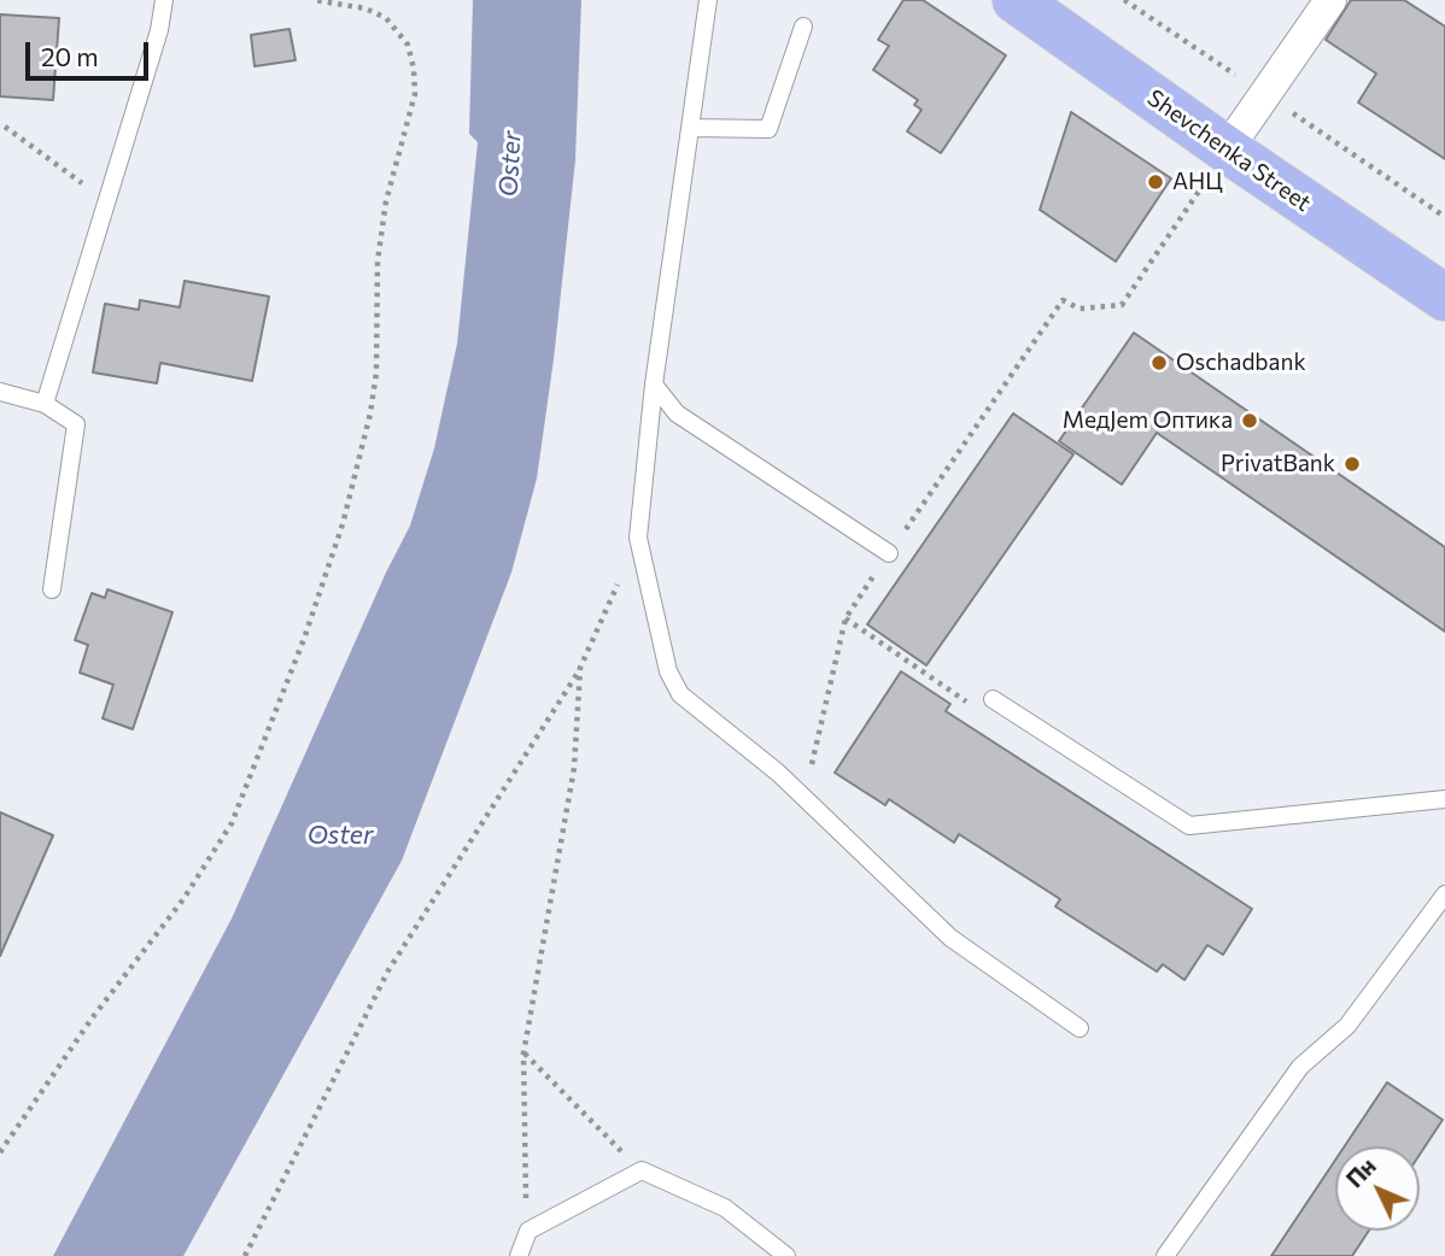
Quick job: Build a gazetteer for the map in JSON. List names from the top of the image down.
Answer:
{
  "streets": {
    "main road": ["Shevchenka Street"]
  },
  "water": ["Oster"],
  "places": [
    "АНЦ",
    "Oschadbank",
    "МедJem Оптика",
    "PrivatBank"
  ],
  "scale_bar": "20 m",
  "north": "top left"
}
